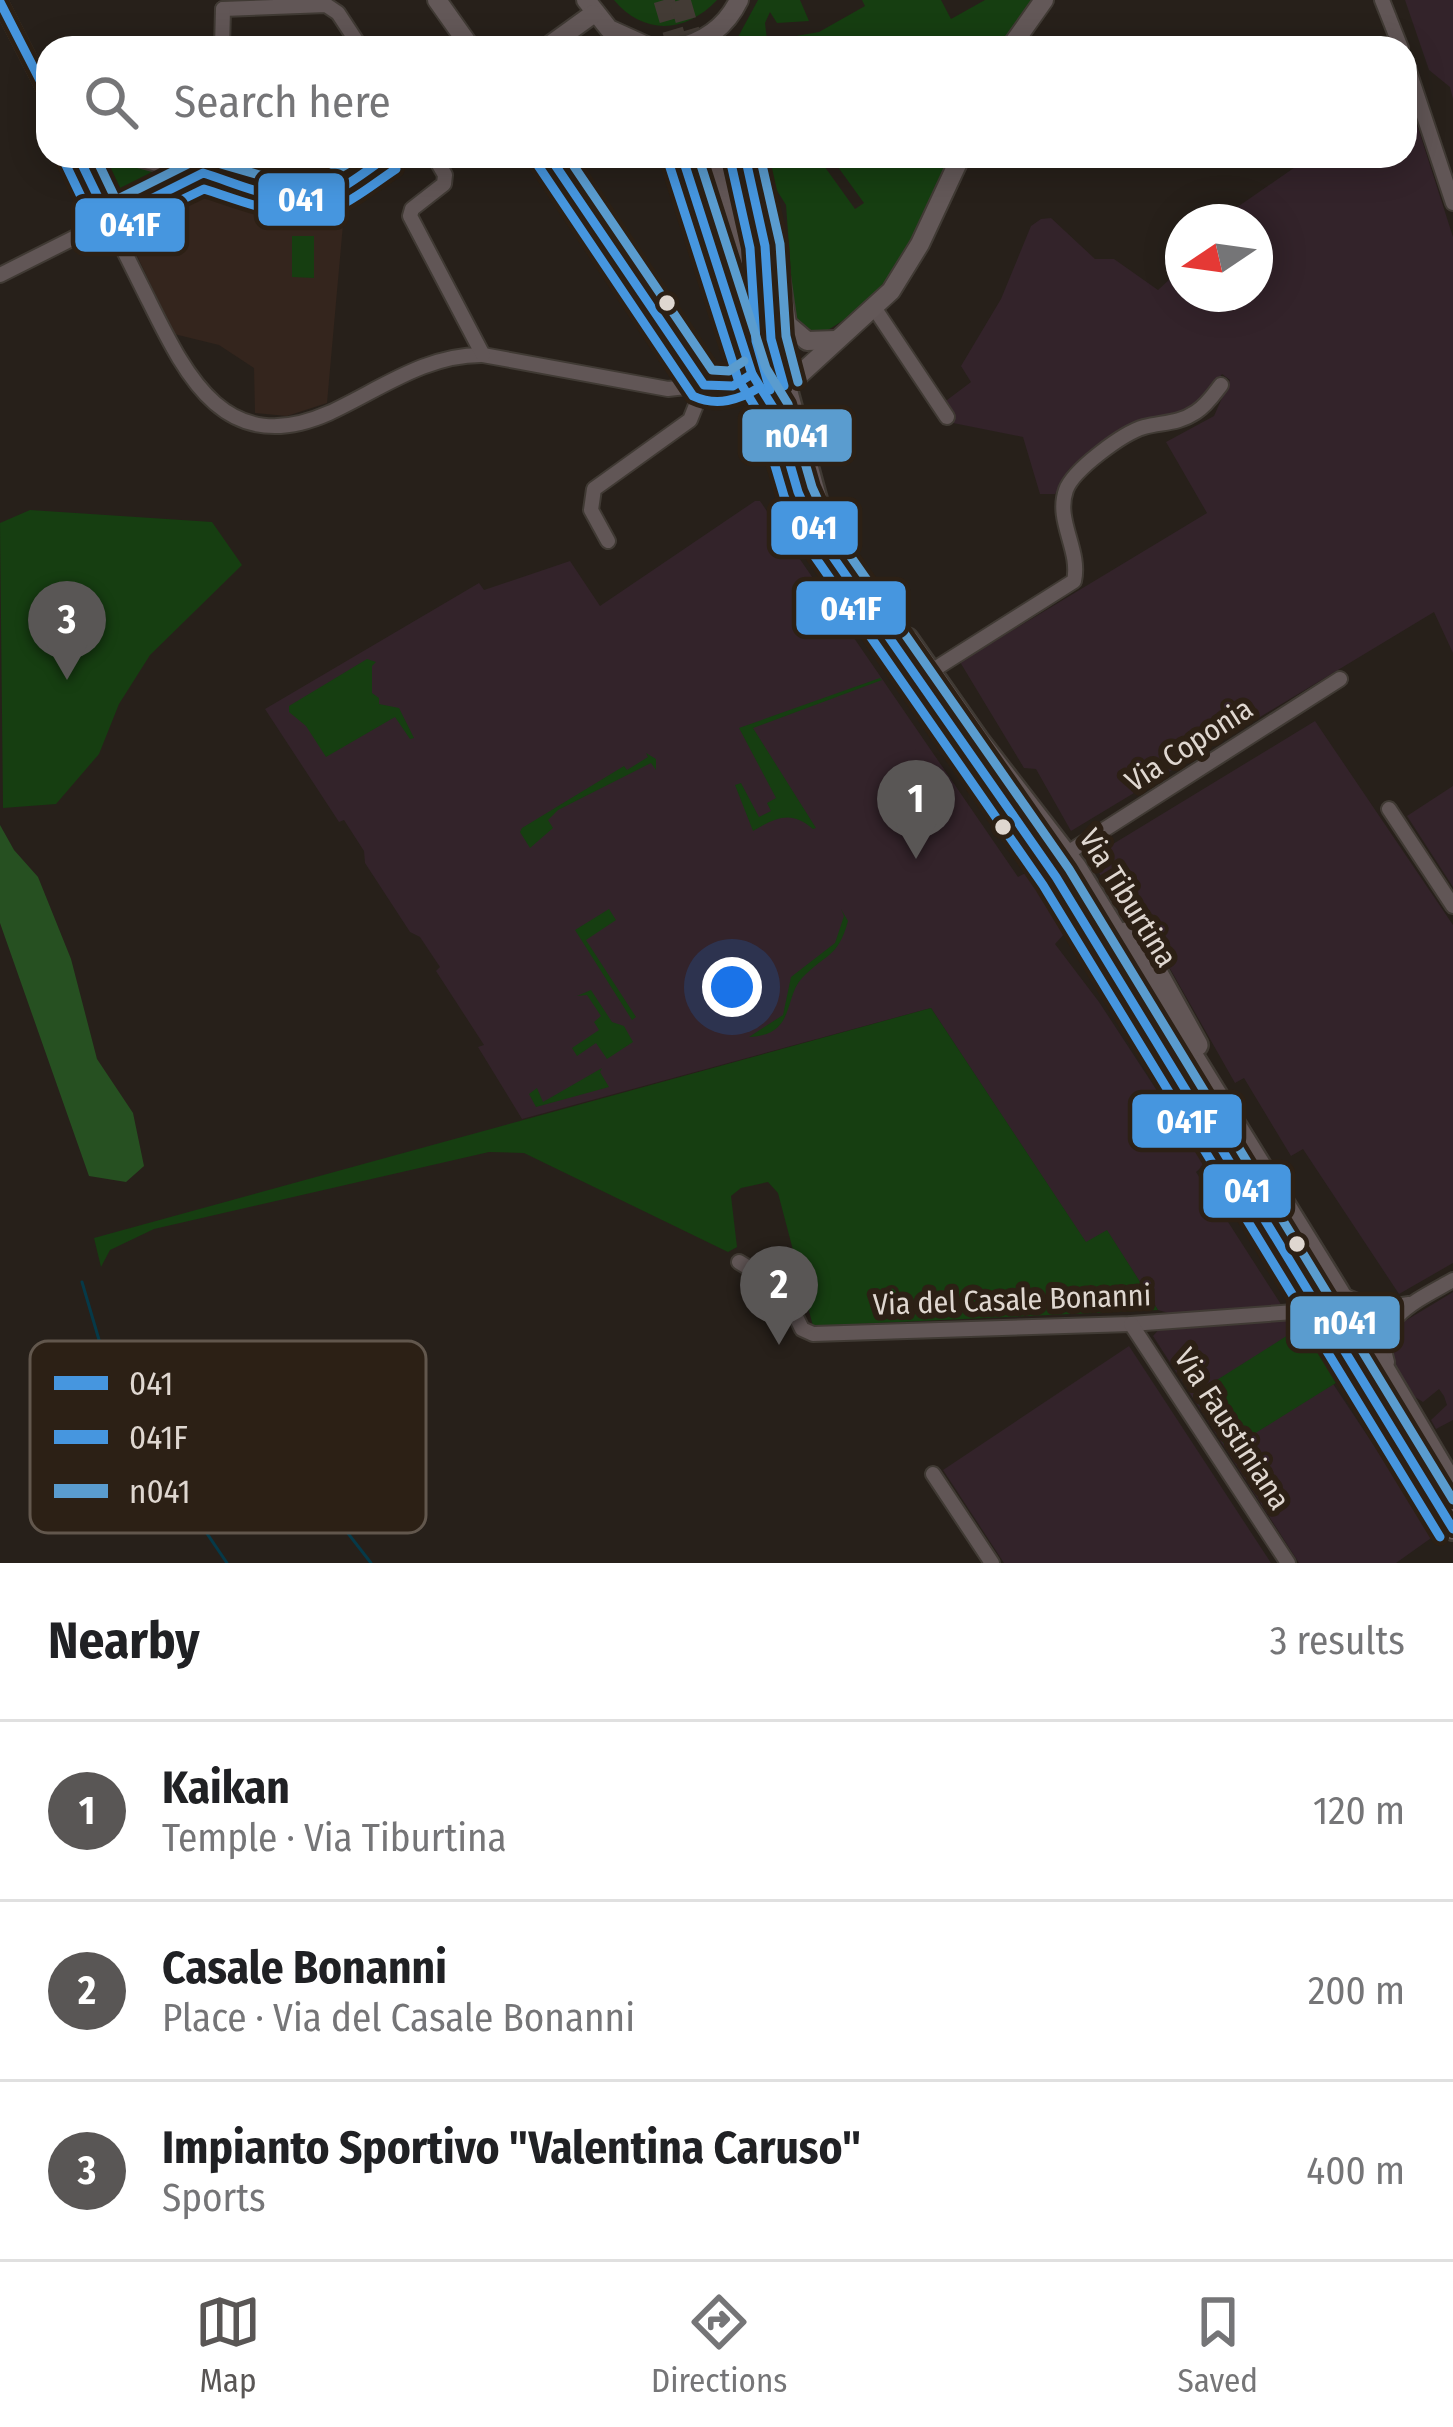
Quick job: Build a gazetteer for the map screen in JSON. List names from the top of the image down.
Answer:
{
  "streets": {
    "main road": ["Via Tiburtina"],
    "street": ["Via Coponia", "Via del Casale Bonanni", "Via Faustiniana"]
  },
  "crossings": [
    ["Via Coponia", "Via Tiburtina"],
    ["Via Tiburtina", "Via del Casale Bonanni"],
    ["Via del Casale Bonanni", "Via Faustiniana"]
  ],
  "lines": ["transit line 041", "transit line 041F", "transit line n041"],
  "legend": ["041", "041F", "n041"],
  "north": "left",
  "page": {
    "search": "Search here",
    "pins": ["3", "1", "2"],
    "heading": ["Nearby", "3 results"],
    "list": [
      {
        "mark": "1",
        "name": "Kaikan",
        "note": "Temple · Via Tiburtina",
        "value": "120 m"
      },
      {
        "mark": "2",
        "name": "Casale Bonanni",
        "note": "Place · Via del Casale Bonanni",
        "value": "200 m"
      },
      {
        "mark": "3",
        "name": "Impianto Sportivo \"Valentina Caruso\"",
        "note": "Sports",
        "value": "400 m"
      }
    ],
    "nav": ["Map", "Directions", "Saved"]
  }
}
